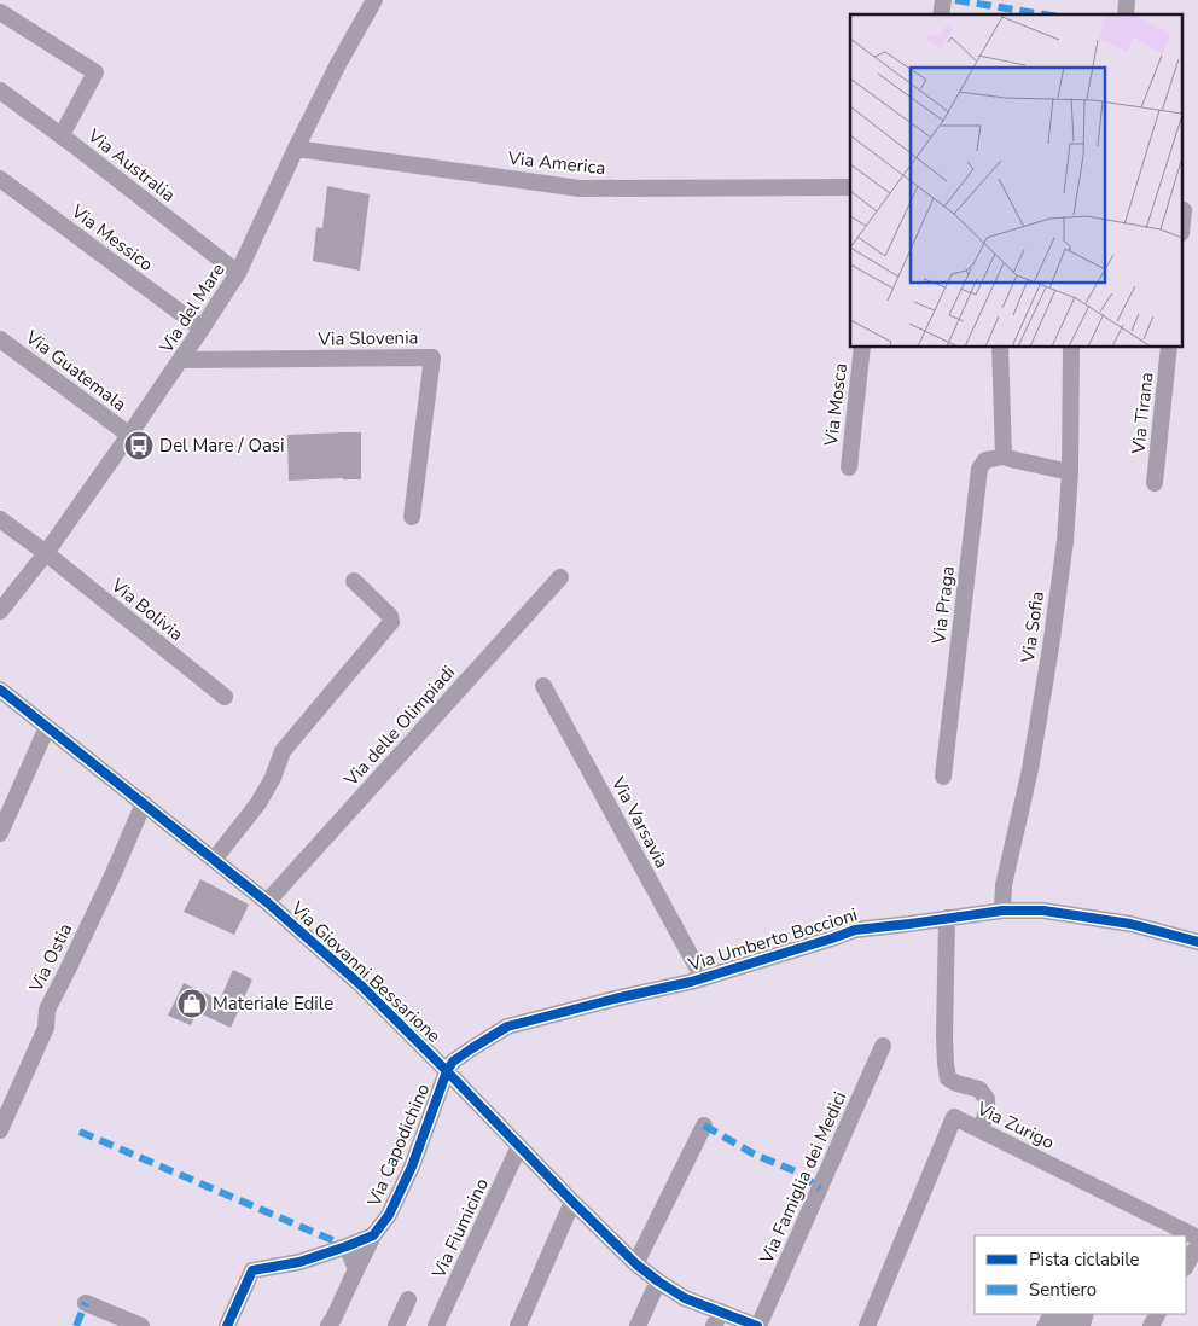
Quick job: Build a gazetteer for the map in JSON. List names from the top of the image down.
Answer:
{
  "streets": {
    "street": [
      "Via America",
      "Via Australia",
      "Via Messico",
      "Via del Mare",
      "Via Slovenia",
      "Via Guatemala",
      "Via Mosca",
      "Via Tirana",
      "Via Praga",
      "Via Bolivia",
      "Via Sofia",
      "Via delle Olimpiadi",
      "Via Varsavia",
      "Via Umberto Boccioni",
      "Via Ostia",
      "Via Giovanni Bessarione",
      "Via Zurigo",
      "Via Capodichino",
      "Via Famiglia dei Medici",
      "Via Fiumicino"
    ]
  },
  "crossings": [
    ["Via America", "Via del Mare"],
    ["Via Australia", "Via del Mare"],
    ["Via Messico", "Via del Mare"],
    ["Via del Mare", "Via Slovenia"],
    ["Via del Mare", "Via Guatemala"],
    ["Via del Mare", "Via Bolivia"],
    ["Via Sofia", "Via Umberto Boccioni"],
    ["Via delle Olimpiadi", "Via Giovanni Bessarione"],
    ["Via Varsavia", "Via Umberto Boccioni"],
    ["Via Umberto Boccioni", "Via Giovanni Bessarione"],
    ["Via Umberto Boccioni", "Via Capodichino"],
    ["Via Ostia", "Via Giovanni Bessarione"],
    ["Via Giovanni Bessarione", "Via Capodichino"],
    ["Via Giovanni Bessarione", "Via Famiglia dei Medici"],
    ["Via Giovanni Bessarione", "Via Fiumicino"]
  ],
  "places": {
    "bus stop": ["Del Mare / Oasi"],
    "shop": ["Materiale Edile"]
  },
  "legend": ["Pista ciclabile", "Sentiero"]
}
